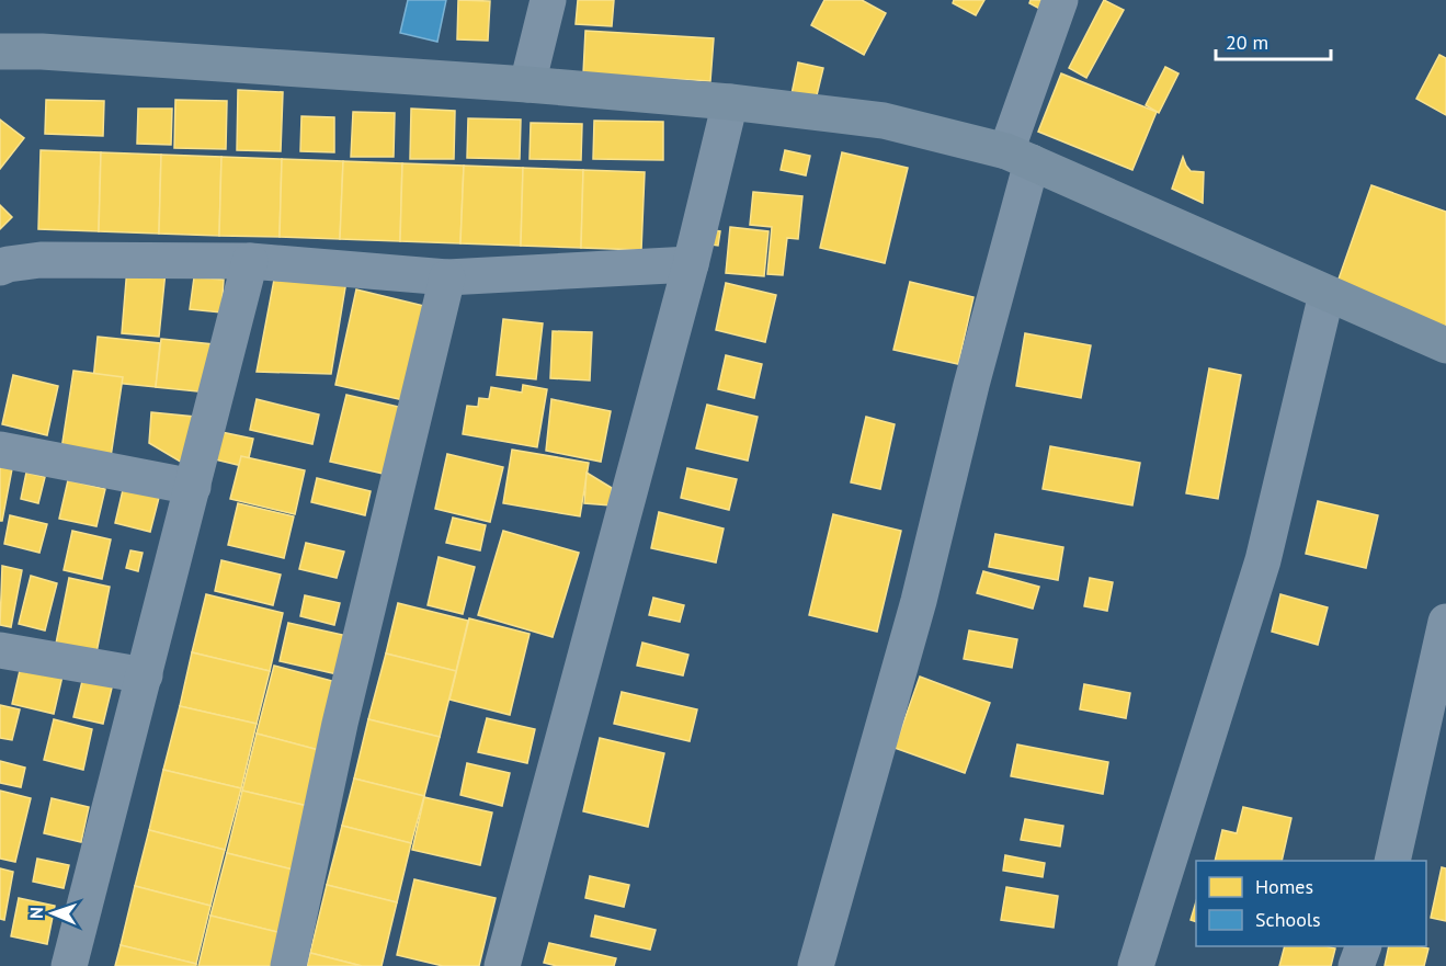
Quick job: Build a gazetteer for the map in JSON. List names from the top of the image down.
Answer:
{
  "legend": ["Homes", "Schools"],
  "scale_bar": "20 m",
  "north": "left"
}
